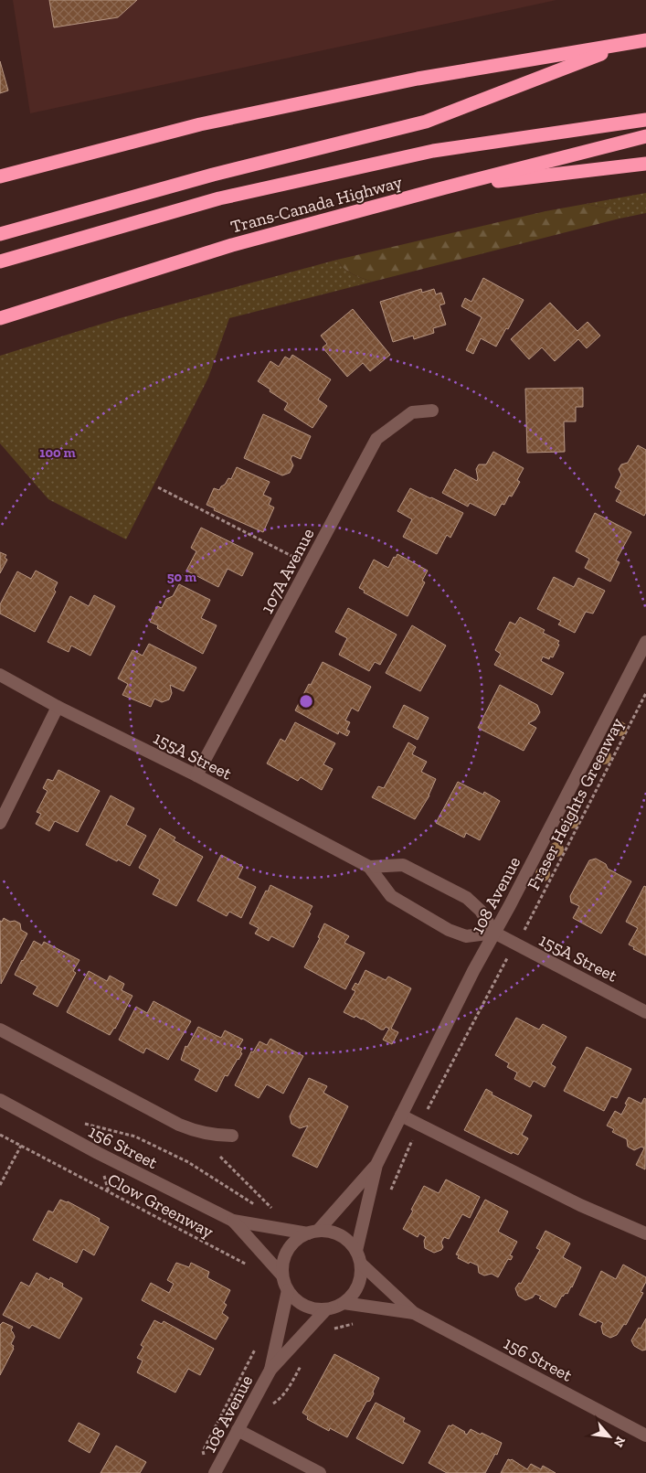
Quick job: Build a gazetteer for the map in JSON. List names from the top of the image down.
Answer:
{
  "streets": {
    "highway": ["Trans-Canada Highway"],
    "street": [
      "107A Avenue",
      "155A Street",
      "108 Avenue",
      "156 Street"
    ],
    "path": ["Fraser Heights Greenway", "Clow Greenway"]
  },
  "crossings": [
    ["107A Avenue", "155A Street"],
    ["155A Street", "108 Avenue"],
    ["108 Avenue", "156 Street"]
  ],
  "north": "bottom right",
  "rings": ["100 m", "50 m"]
}
